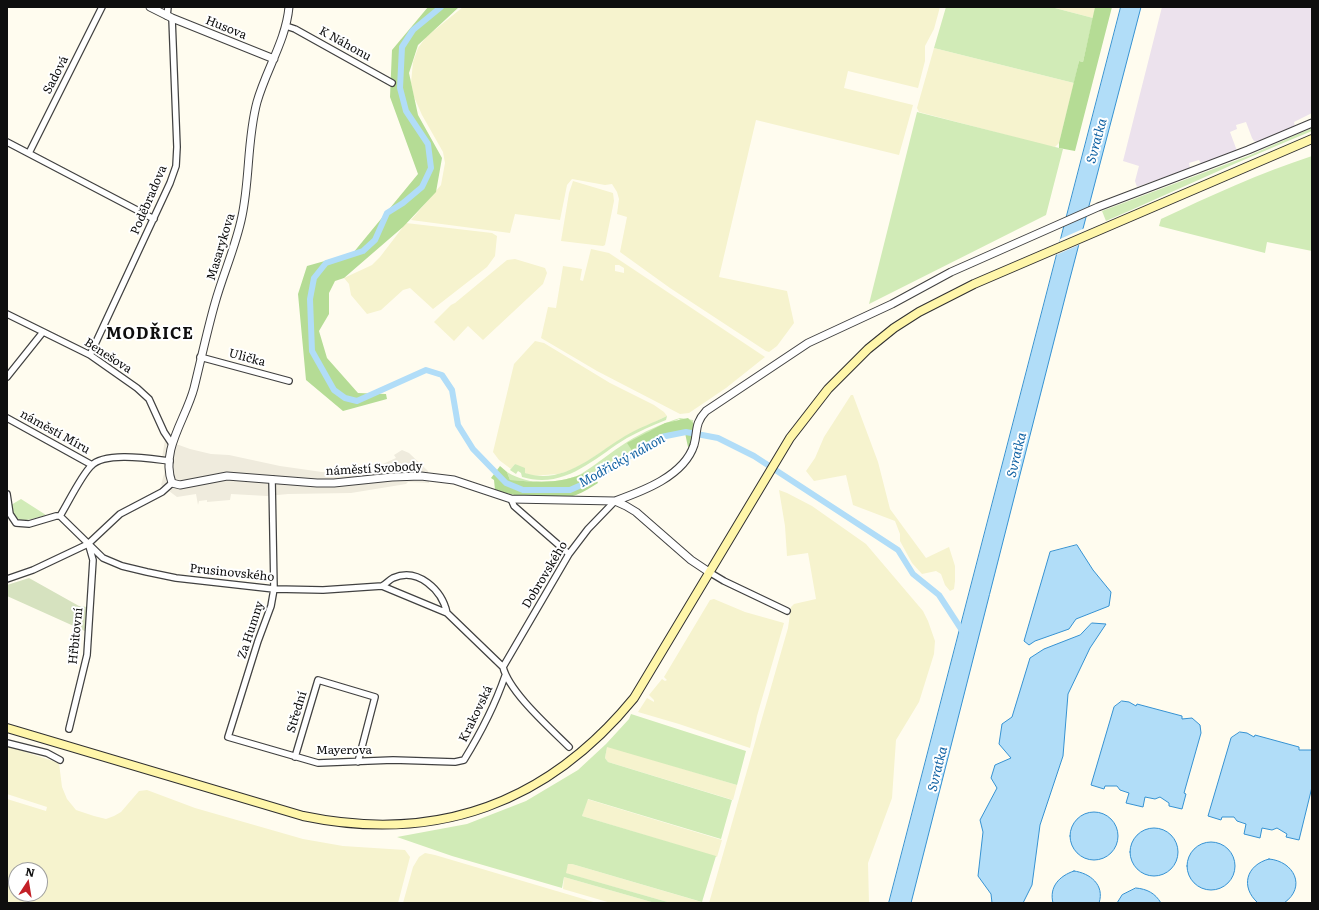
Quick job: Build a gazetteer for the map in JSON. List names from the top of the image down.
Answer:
{
  "streets": {
    "street": [
      "Husova",
      "K Náhonu",
      "Sadová",
      "Poděbradova",
      "Masarykova",
      "Benešova",
      "Ulička",
      "náměstí Míru",
      "náměstí Svobody",
      "Prusinovského",
      "Dobrovského",
      "Za Humny",
      "Hřbitovní",
      "Střední",
      "Krakovská",
      "Mayerova"
    ]
  },
  "crossings": [
    ["Husova", "Poděbradova"],
    ["Husova", "Masarykova"],
    ["K Náhonu", "Masarykova"],
    ["Poděbradova", "Benešova"],
    ["Masarykova", "Benešova"],
    ["Masarykova", "Ulička"],
    ["náměstí Míru", "Prusinovského"],
    ["náměstí Svobody", "Dobrovského"],
    ["náměstí Svobody", "Za Humny"],
    ["Prusinovského", "Dobrovského"],
    ["Prusinovského", "Za Humny"],
    ["Prusinovského", "Hřbitovní"],
    ["Za Humny", "Mayerova"],
    ["Střední", "Mayerova"],
    ["Krakovská", "Mayerova"]
  ],
  "districts": ["MODŘICE"],
  "water": ["Svratka", "Modřický náhon"],
  "north": "top"
}
